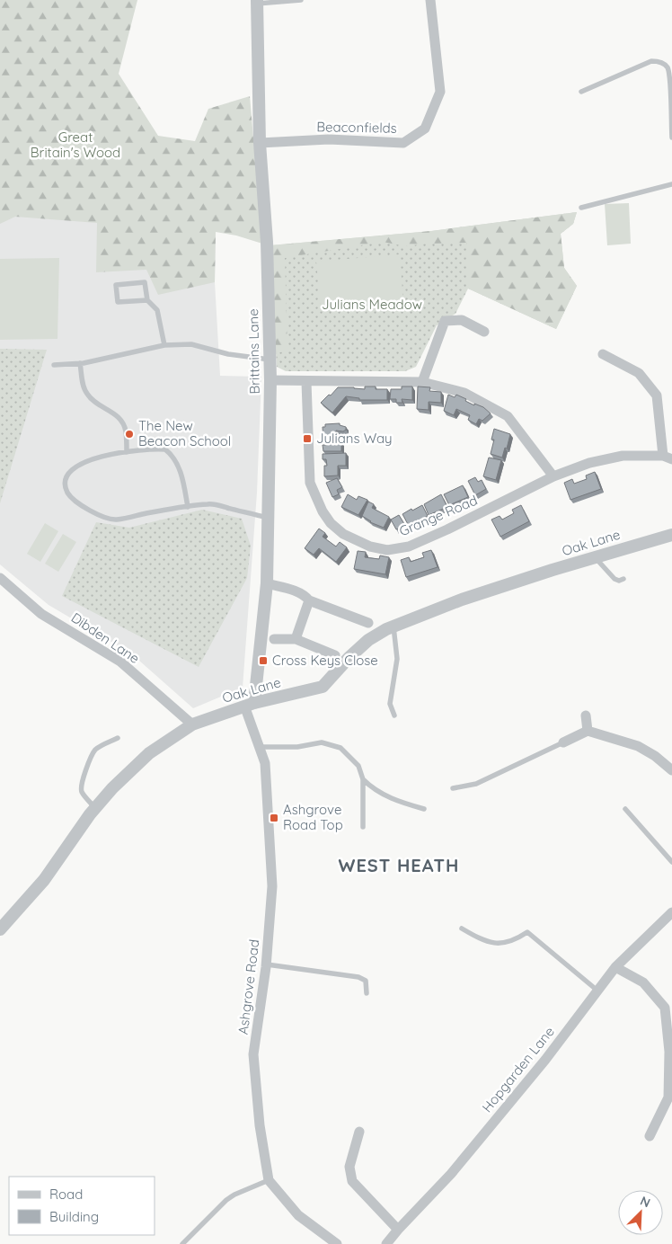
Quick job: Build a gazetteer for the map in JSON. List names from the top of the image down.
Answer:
{
  "streets": {
    "street": [
      "Beaconfields",
      "Brittains Lane",
      "Grange Road",
      "Oak Lane",
      "Dibden Lane",
      "Ashgrove Road",
      "Hopgarden Lane"
    ]
  },
  "crossings": [
    ["Beaconfields", "Brittains Lane"],
    ["Brittains Lane", "Oak Lane"],
    ["Brittains Lane", "Ashgrove Road"],
    ["Oak Lane", "Dibden Lane"],
    ["Oak Lane", "Ashgrove Road"]
  ],
  "districts": ["WEST HEATH"],
  "parks": ["Great Britain's Wood", "Julians Meadow"],
  "places": {
    "other": ["The New Beacon School"],
    "transit": ["Julians Way", "Cross Keys Close", "Ashgrove Road Top"]
  },
  "legend": ["Road", "Building"],
  "north": "top right"
}
